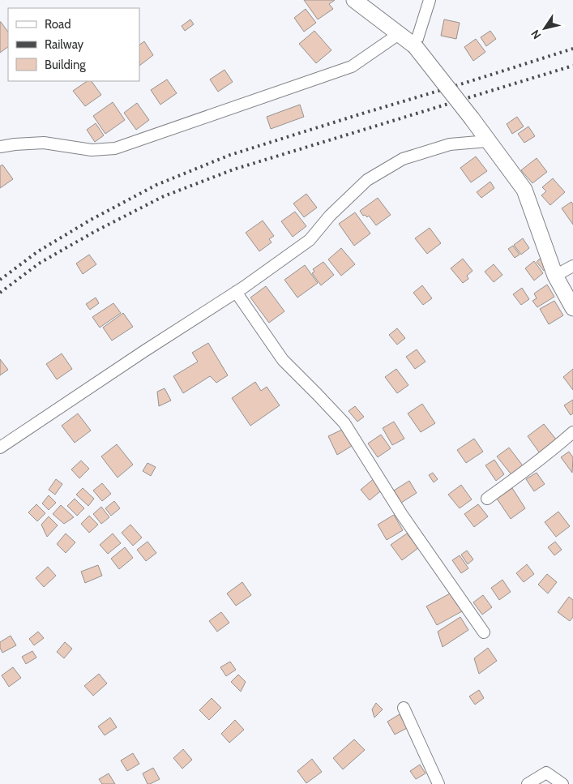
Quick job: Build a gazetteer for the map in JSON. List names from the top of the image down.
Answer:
{
  "legend": ["Road", "Railway", "Building"],
  "north": "bottom left"
}
